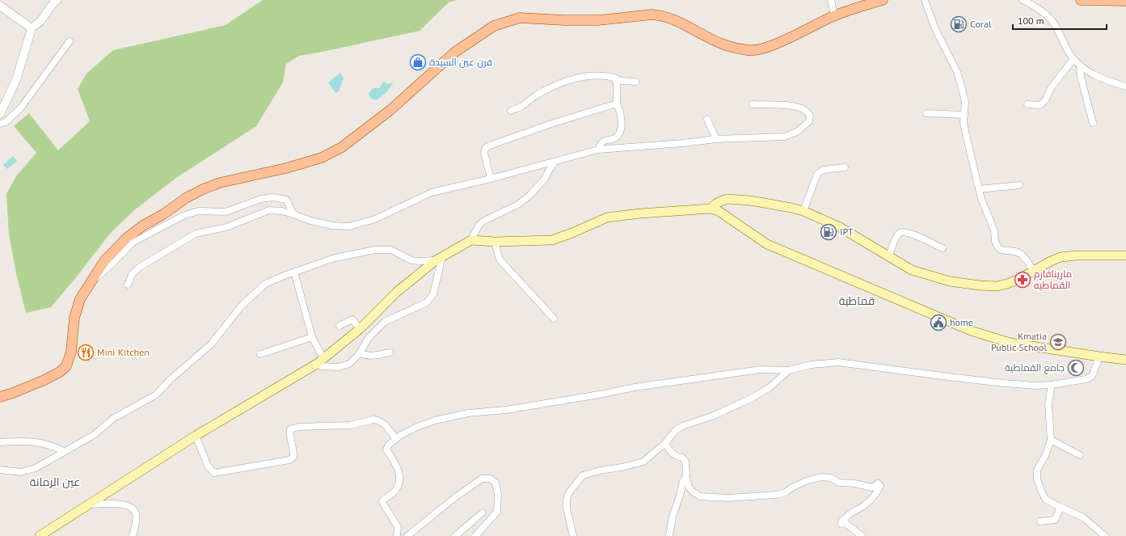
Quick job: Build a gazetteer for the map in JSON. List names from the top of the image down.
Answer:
{
  "districts": ["قماطية", "عين الرمانة"],
  "places": {
    "fuel station": ["Coral", "IPT"],
    "shop": ["فرن عين السيدة"],
    "pharmacy": ["مارينافارم القماطيه"],
    "public building": ["home"],
    "school or university": ["Kmatia Public School"],
    "restaurant": ["Mini Kitchen"],
    "mosque": ["جامع القماطية"]
  },
  "scale_bar": "100 m"
}
